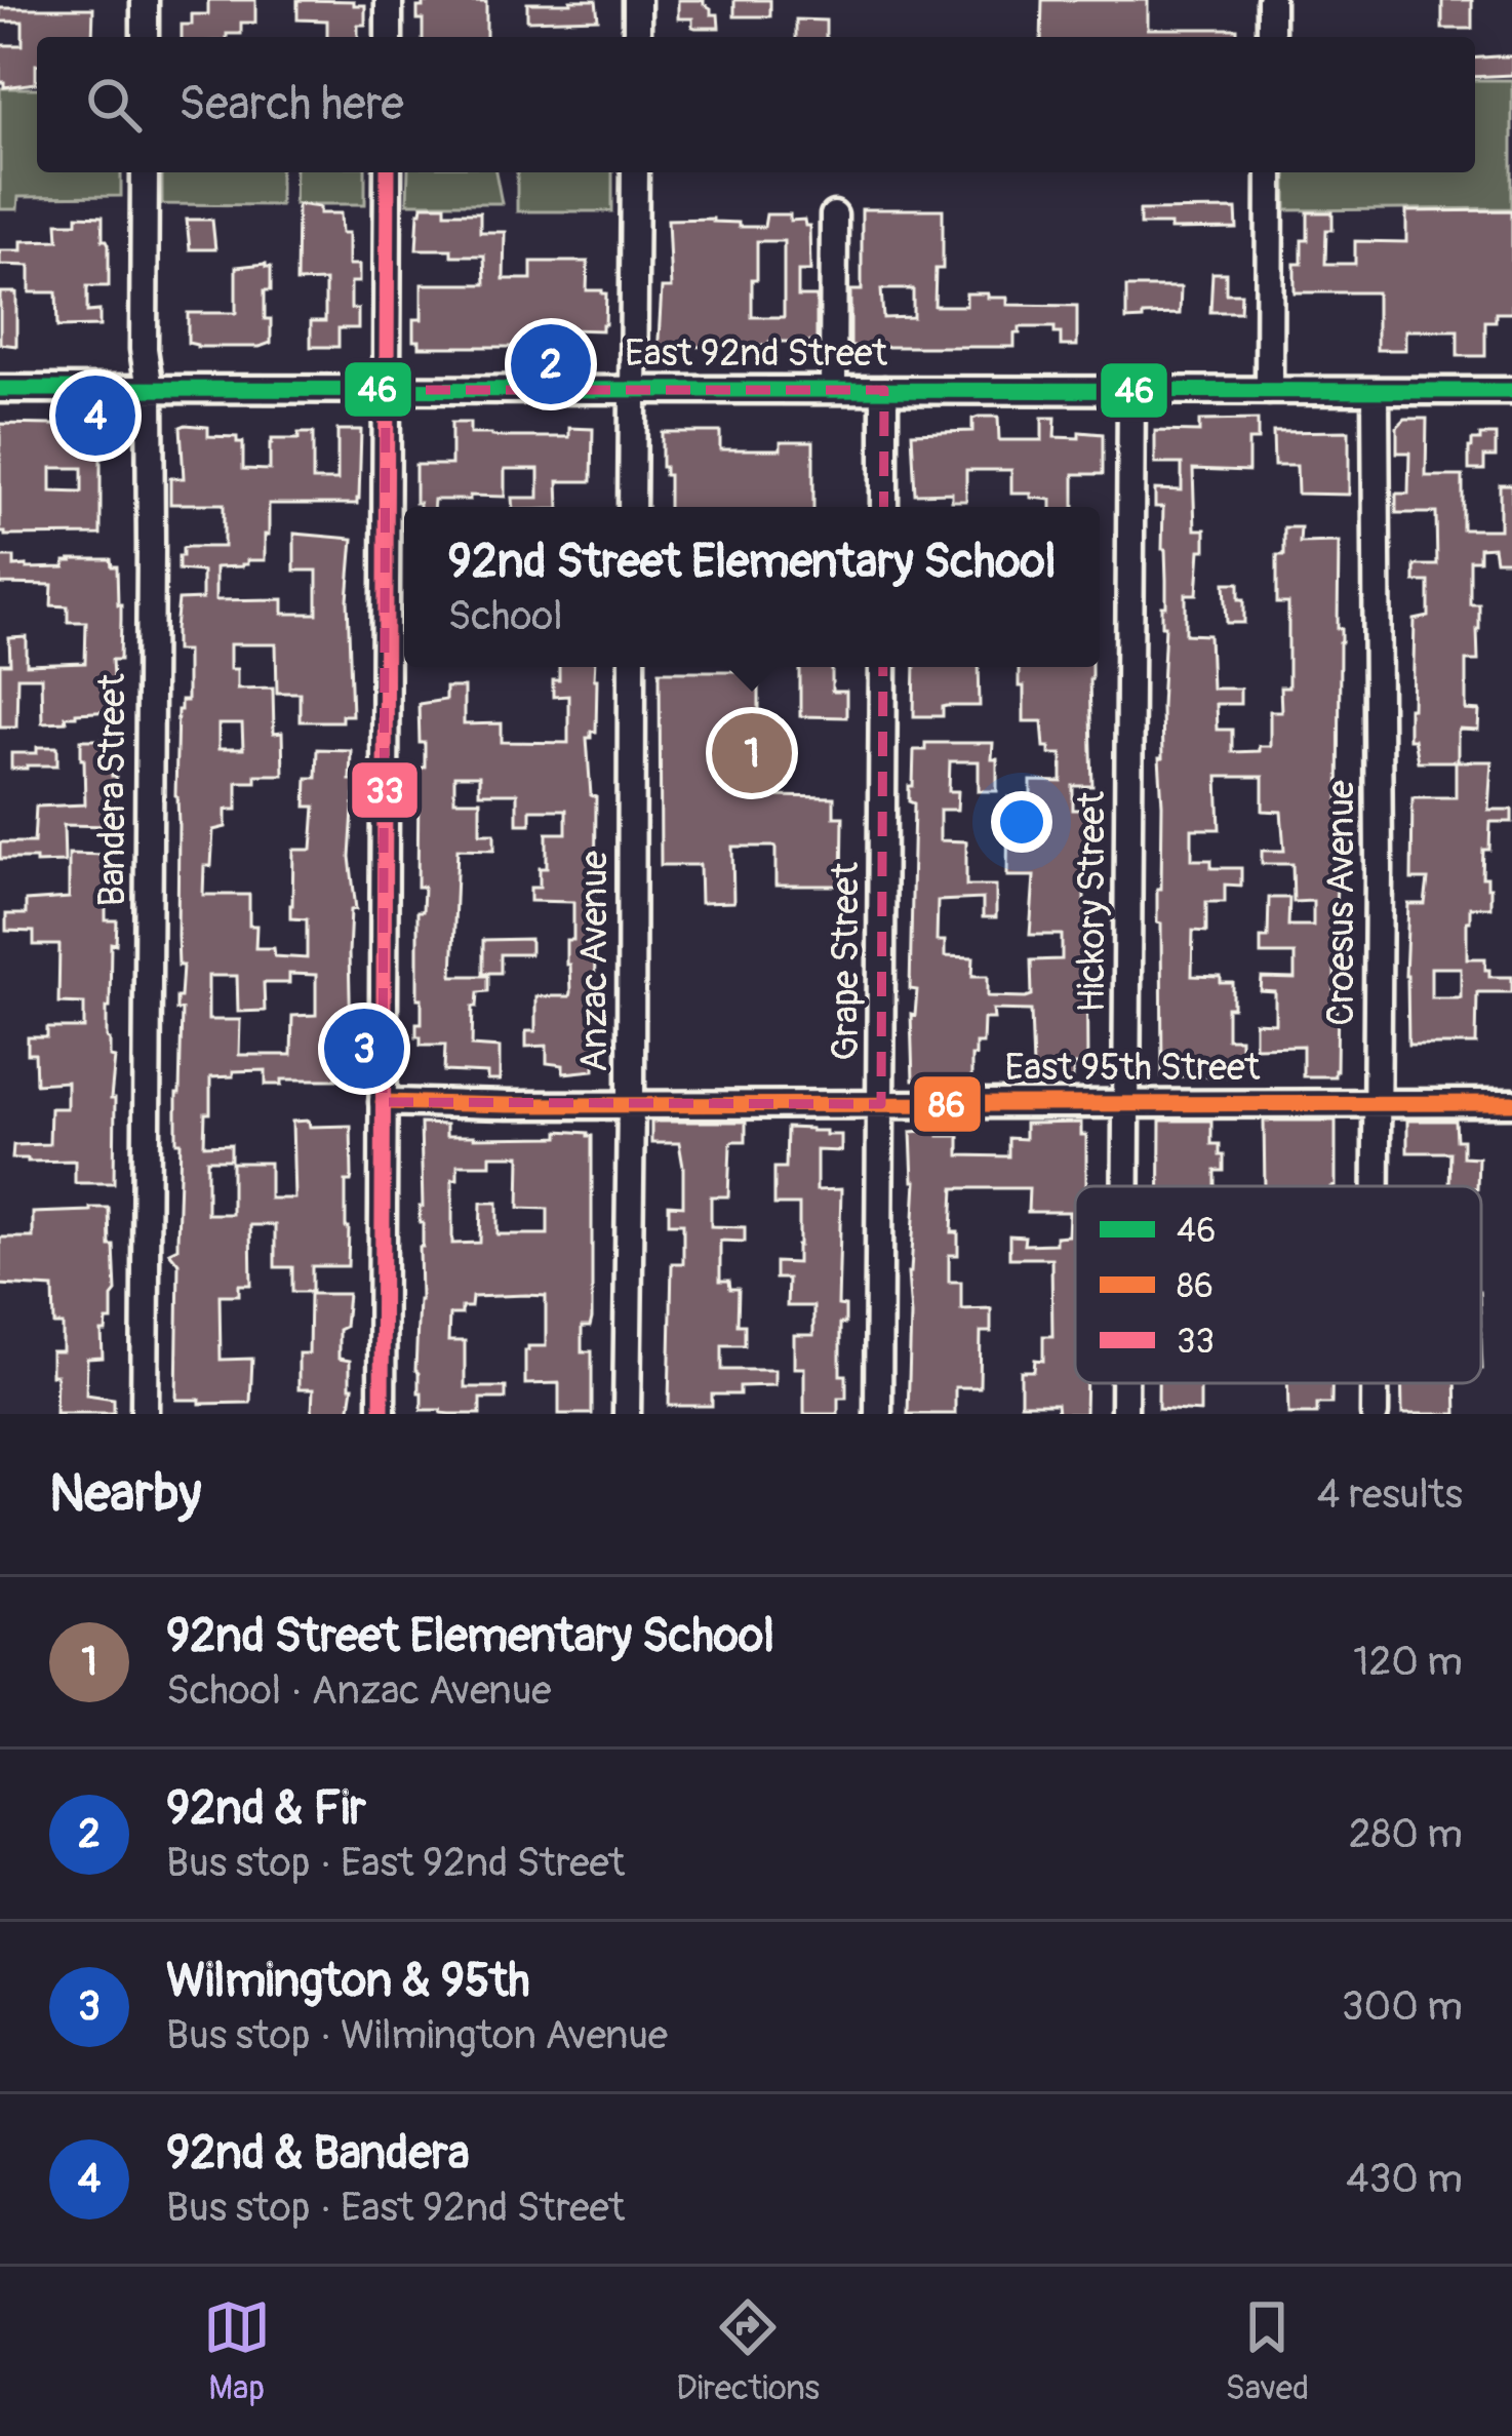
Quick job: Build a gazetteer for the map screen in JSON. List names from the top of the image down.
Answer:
{
  "streets": {
    "street": [
      "East 92nd Street",
      "Bandera Street",
      "Hickory Street",
      "Croesus Avenue",
      "Anzac Avenue",
      "Grape Street",
      "East 95th Street"
    ]
  },
  "crossings": [
    ["East 92nd Street", "Bandera Street"],
    ["East 92nd Street", "Hickory Street"],
    ["East 92nd Street", "Croesus Avenue"],
    ["Hickory Street", "East 95th Street"],
    ["Croesus Avenue", "East 95th Street"],
    ["Anzac Avenue", "East 95th Street"],
    ["Grape Street", "East 95th Street"]
  ],
  "lines": ["transit line 33", "transit line 46", "transit line 86"],
  "legend": ["46", "86", "33"],
  "page": {
    "search": "Search here",
    "pins": [
      "2",
      "4",
      "1",
      "3"
    ],
    "popup": ["92nd Street Elementary School", "School"],
    "heading": ["Nearby", "4 results"],
    "list": [
      {
        "mark": "1",
        "name": "92nd Street Elementary School",
        "note": "School · Anzac Avenue",
        "value": "120 m"
      },
      {
        "mark": "2",
        "name": "92nd & Fir",
        "note": "Bus stop · East 92nd Street",
        "value": "280 m"
      },
      {
        "mark": "3",
        "name": "Wilmington & 95th",
        "note": "Bus stop · Wilmington Avenue",
        "value": "300 m"
      },
      {
        "mark": "4",
        "name": "92nd & Bandera",
        "note": "Bus stop · East 92nd Street",
        "value": "430 m"
      }
    ],
    "nav": ["Map", "Directions", "Saved"]
  }
}
